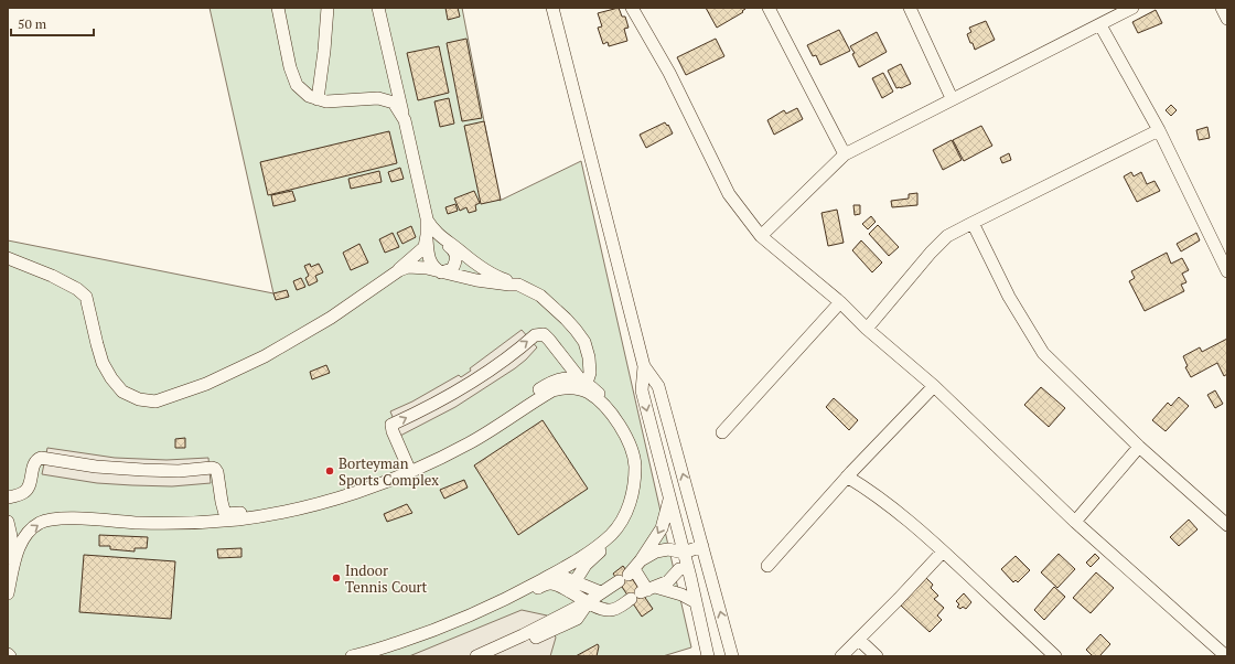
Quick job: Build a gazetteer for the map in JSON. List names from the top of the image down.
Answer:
{
  "places": ["Borteyman Sports Complex", "Indoor Tennis Court"],
  "scale_bar": "50 m"
}
